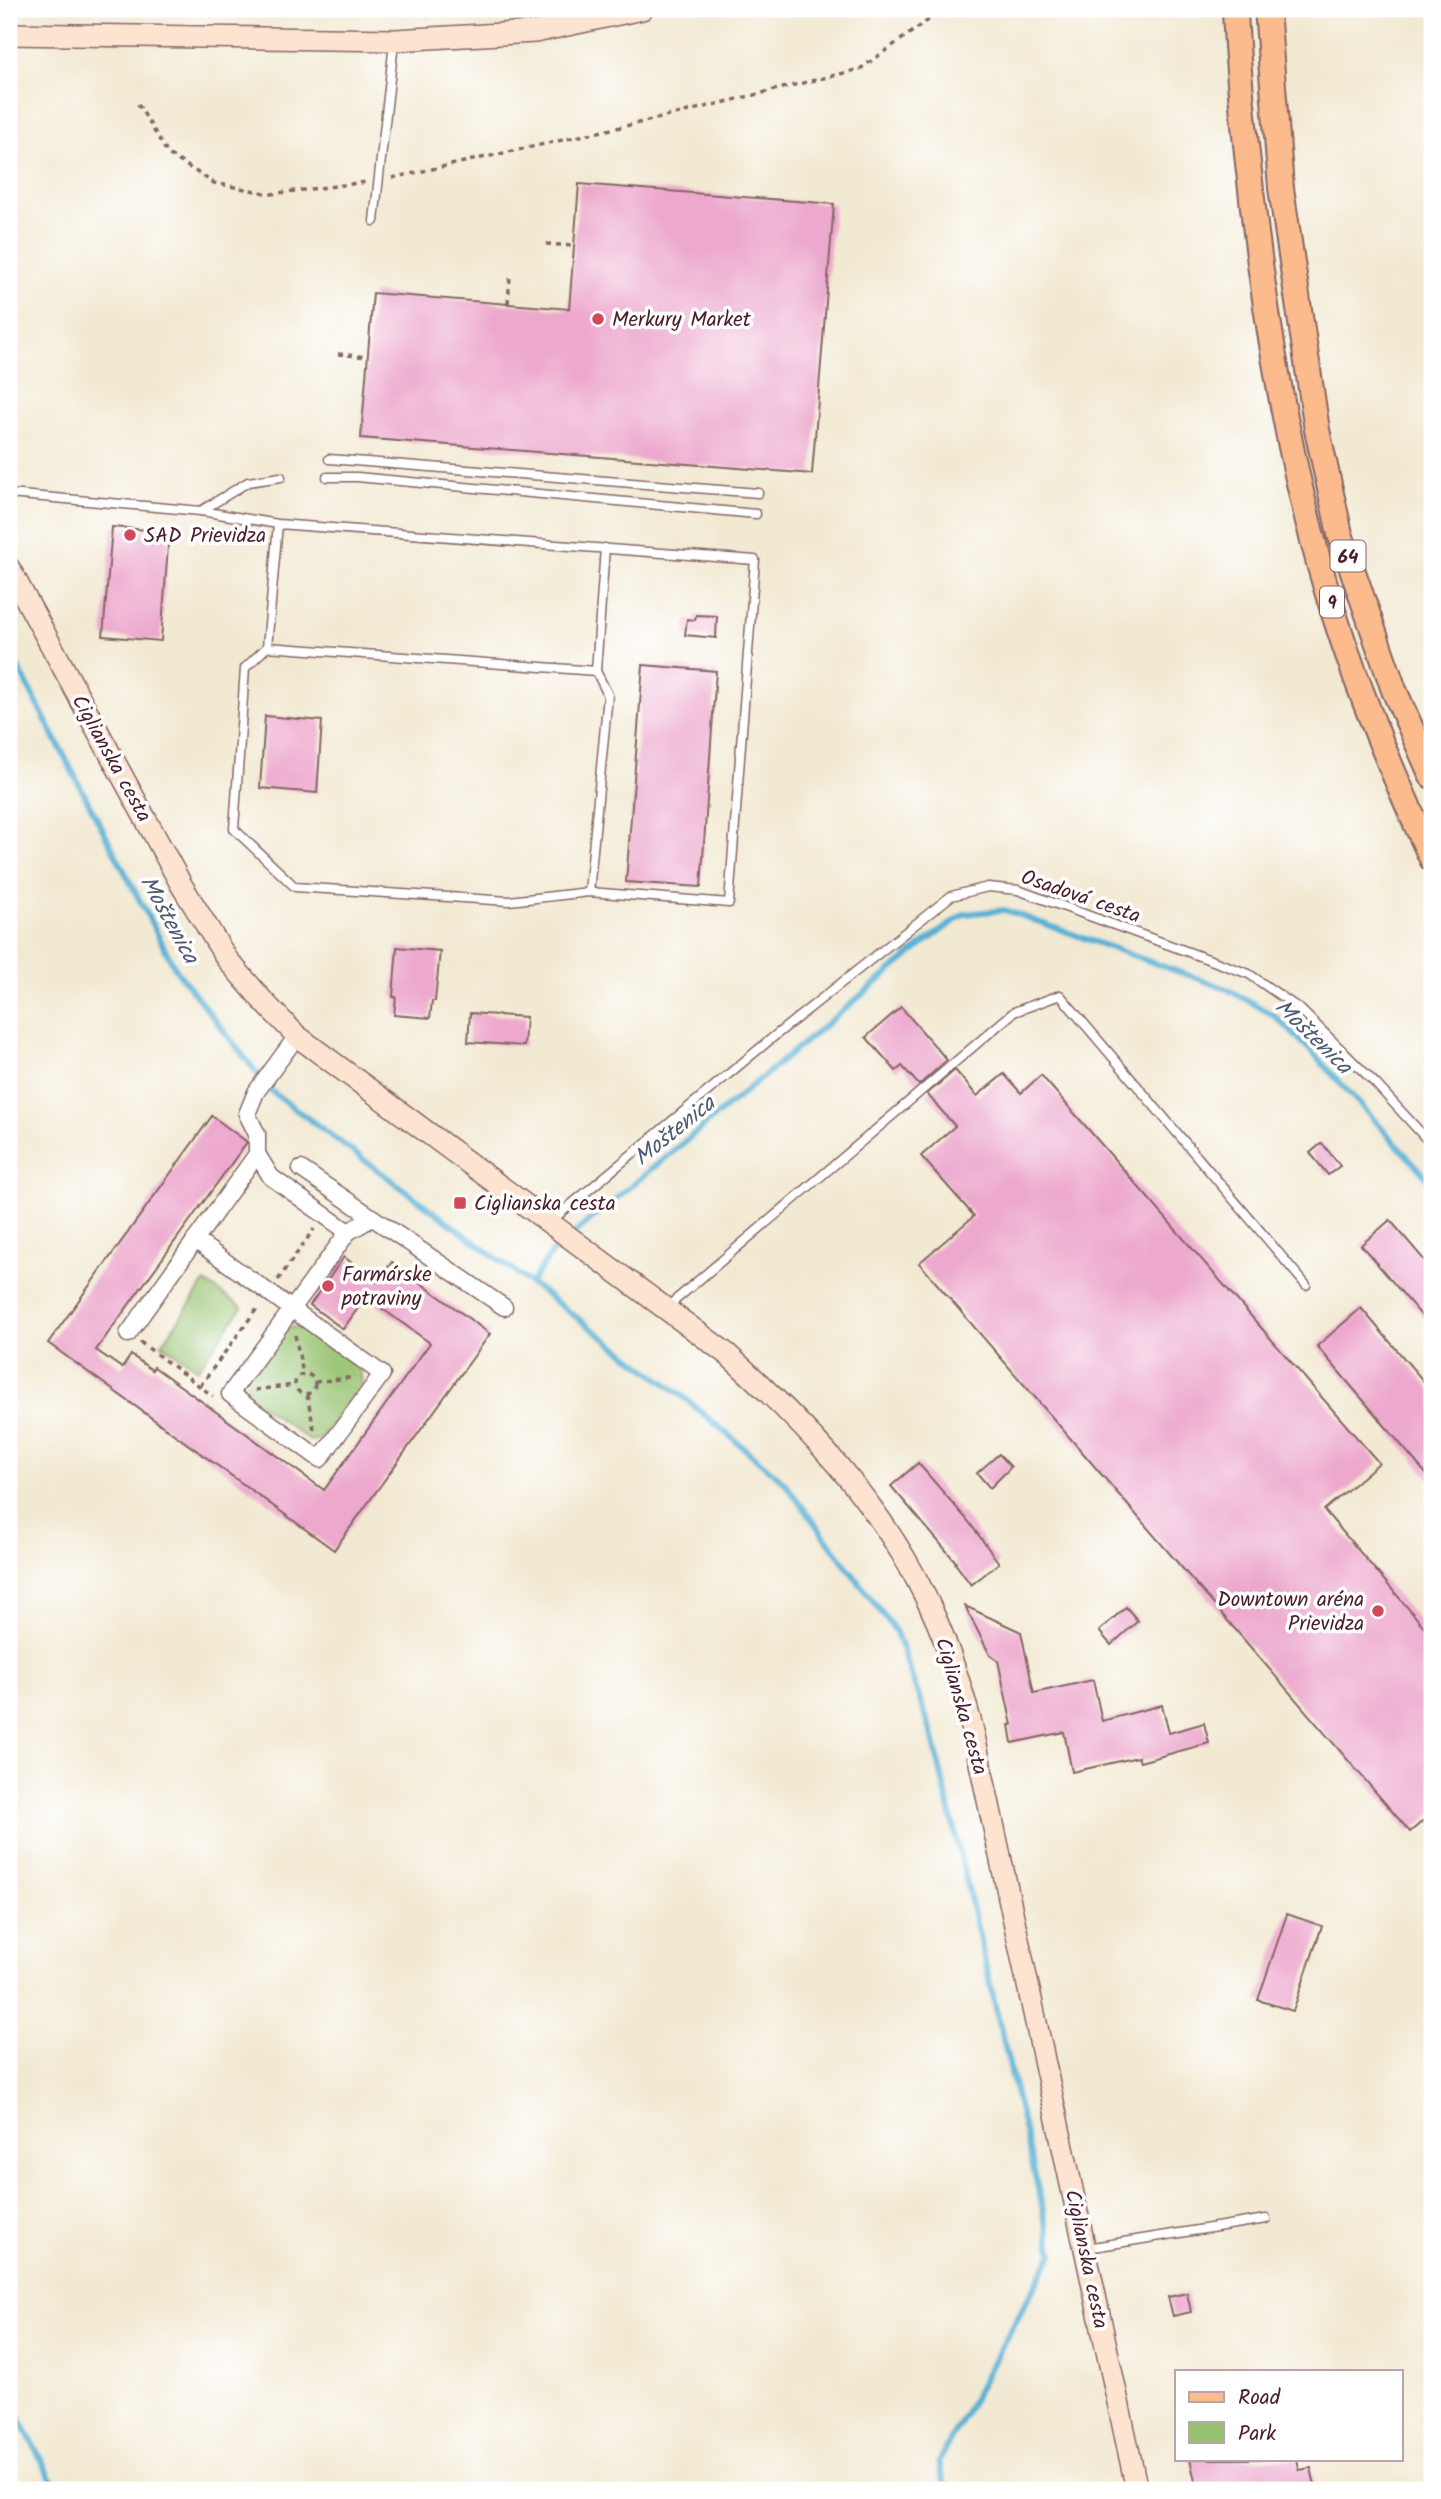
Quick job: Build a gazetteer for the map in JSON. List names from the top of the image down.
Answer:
{
  "streets": {
    "main road": ["64", "9"],
    "street": ["Ciglianska cesta"],
    "lane": ["Osadová cesta"]
  },
  "crossings": [
    ["Ciglianska cesta", "Osadová cesta"]
  ],
  "water": ["Moštenica"],
  "places": {
    "other": [
      "Merkury Market",
      "SAD Prievidza",
      "Farmárske potraviny",
      "Downtown aréna Prievidza"
    ],
    "transit": ["Ciglianska cesta"]
  },
  "legend": ["Road", "Park"]
}
